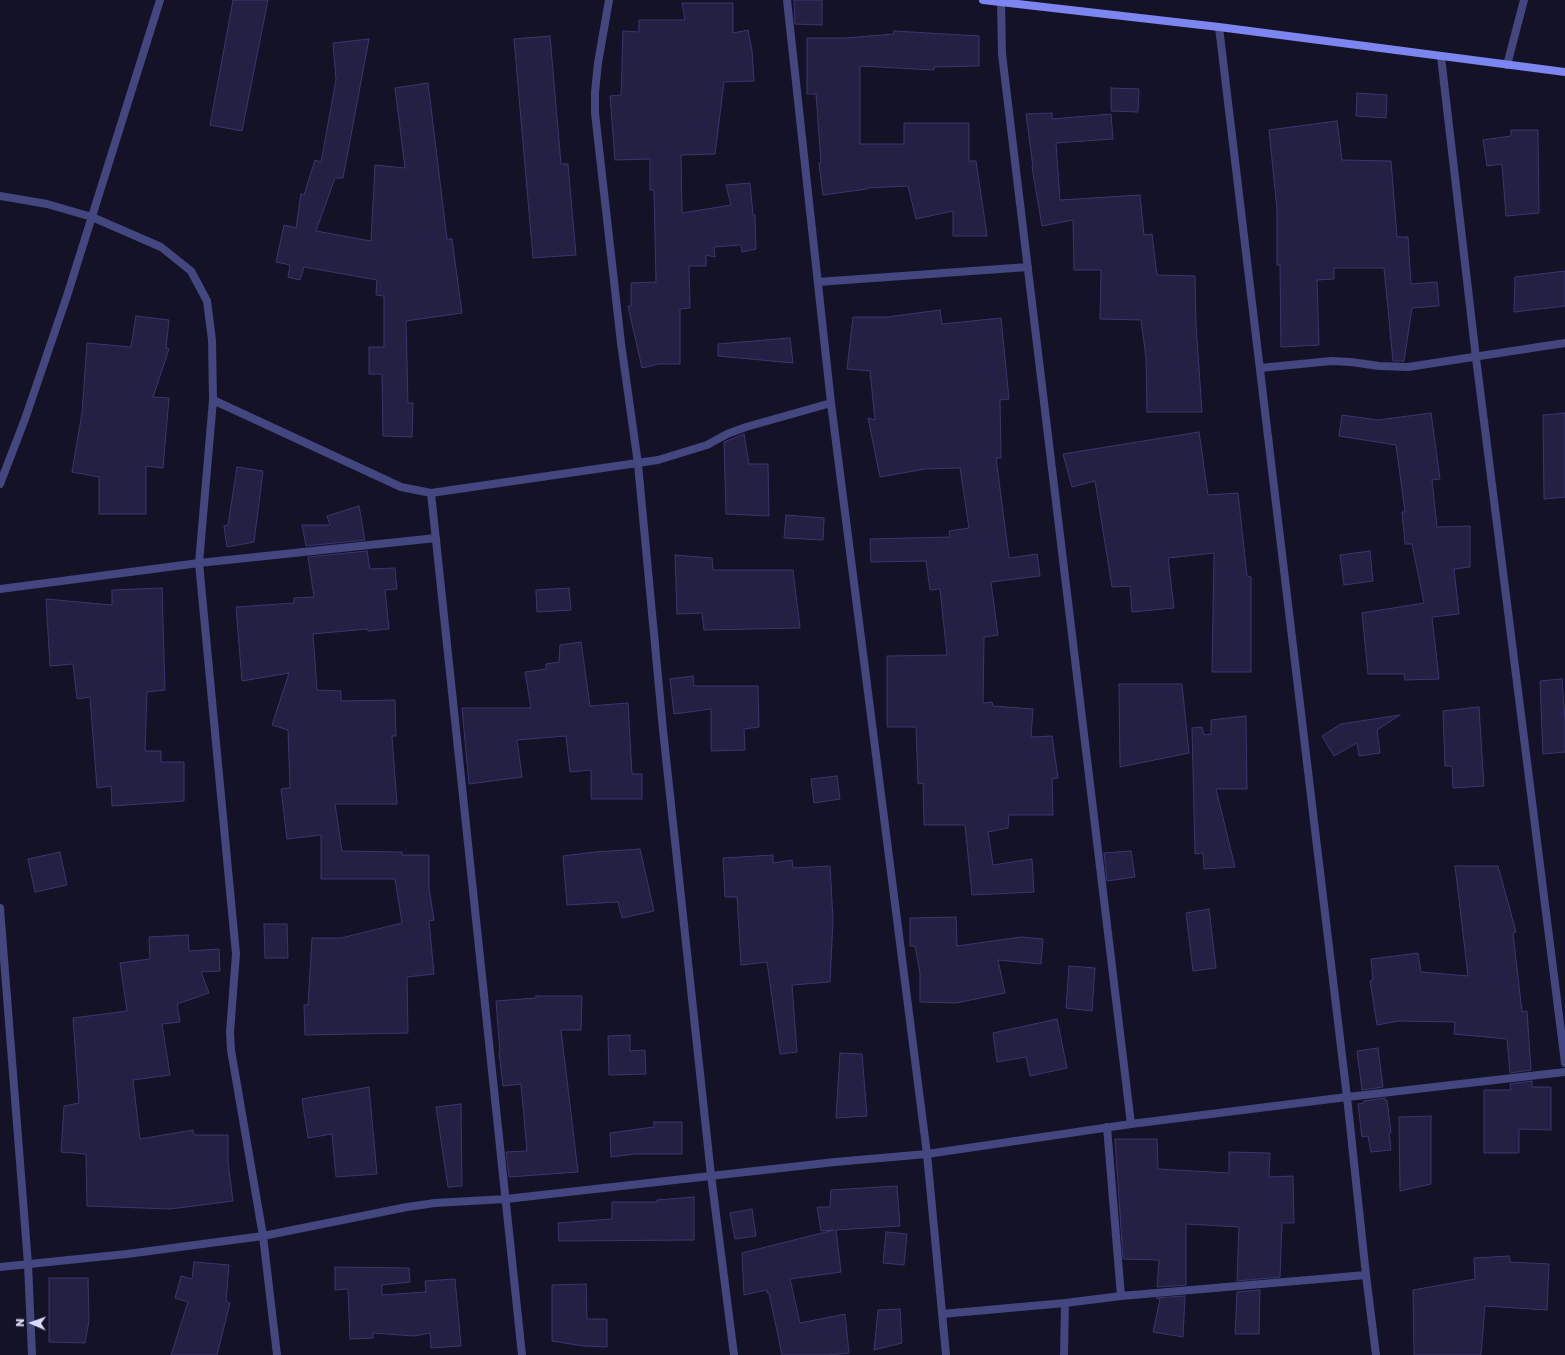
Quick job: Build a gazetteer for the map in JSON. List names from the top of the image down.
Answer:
{
  "north": "left"
}
